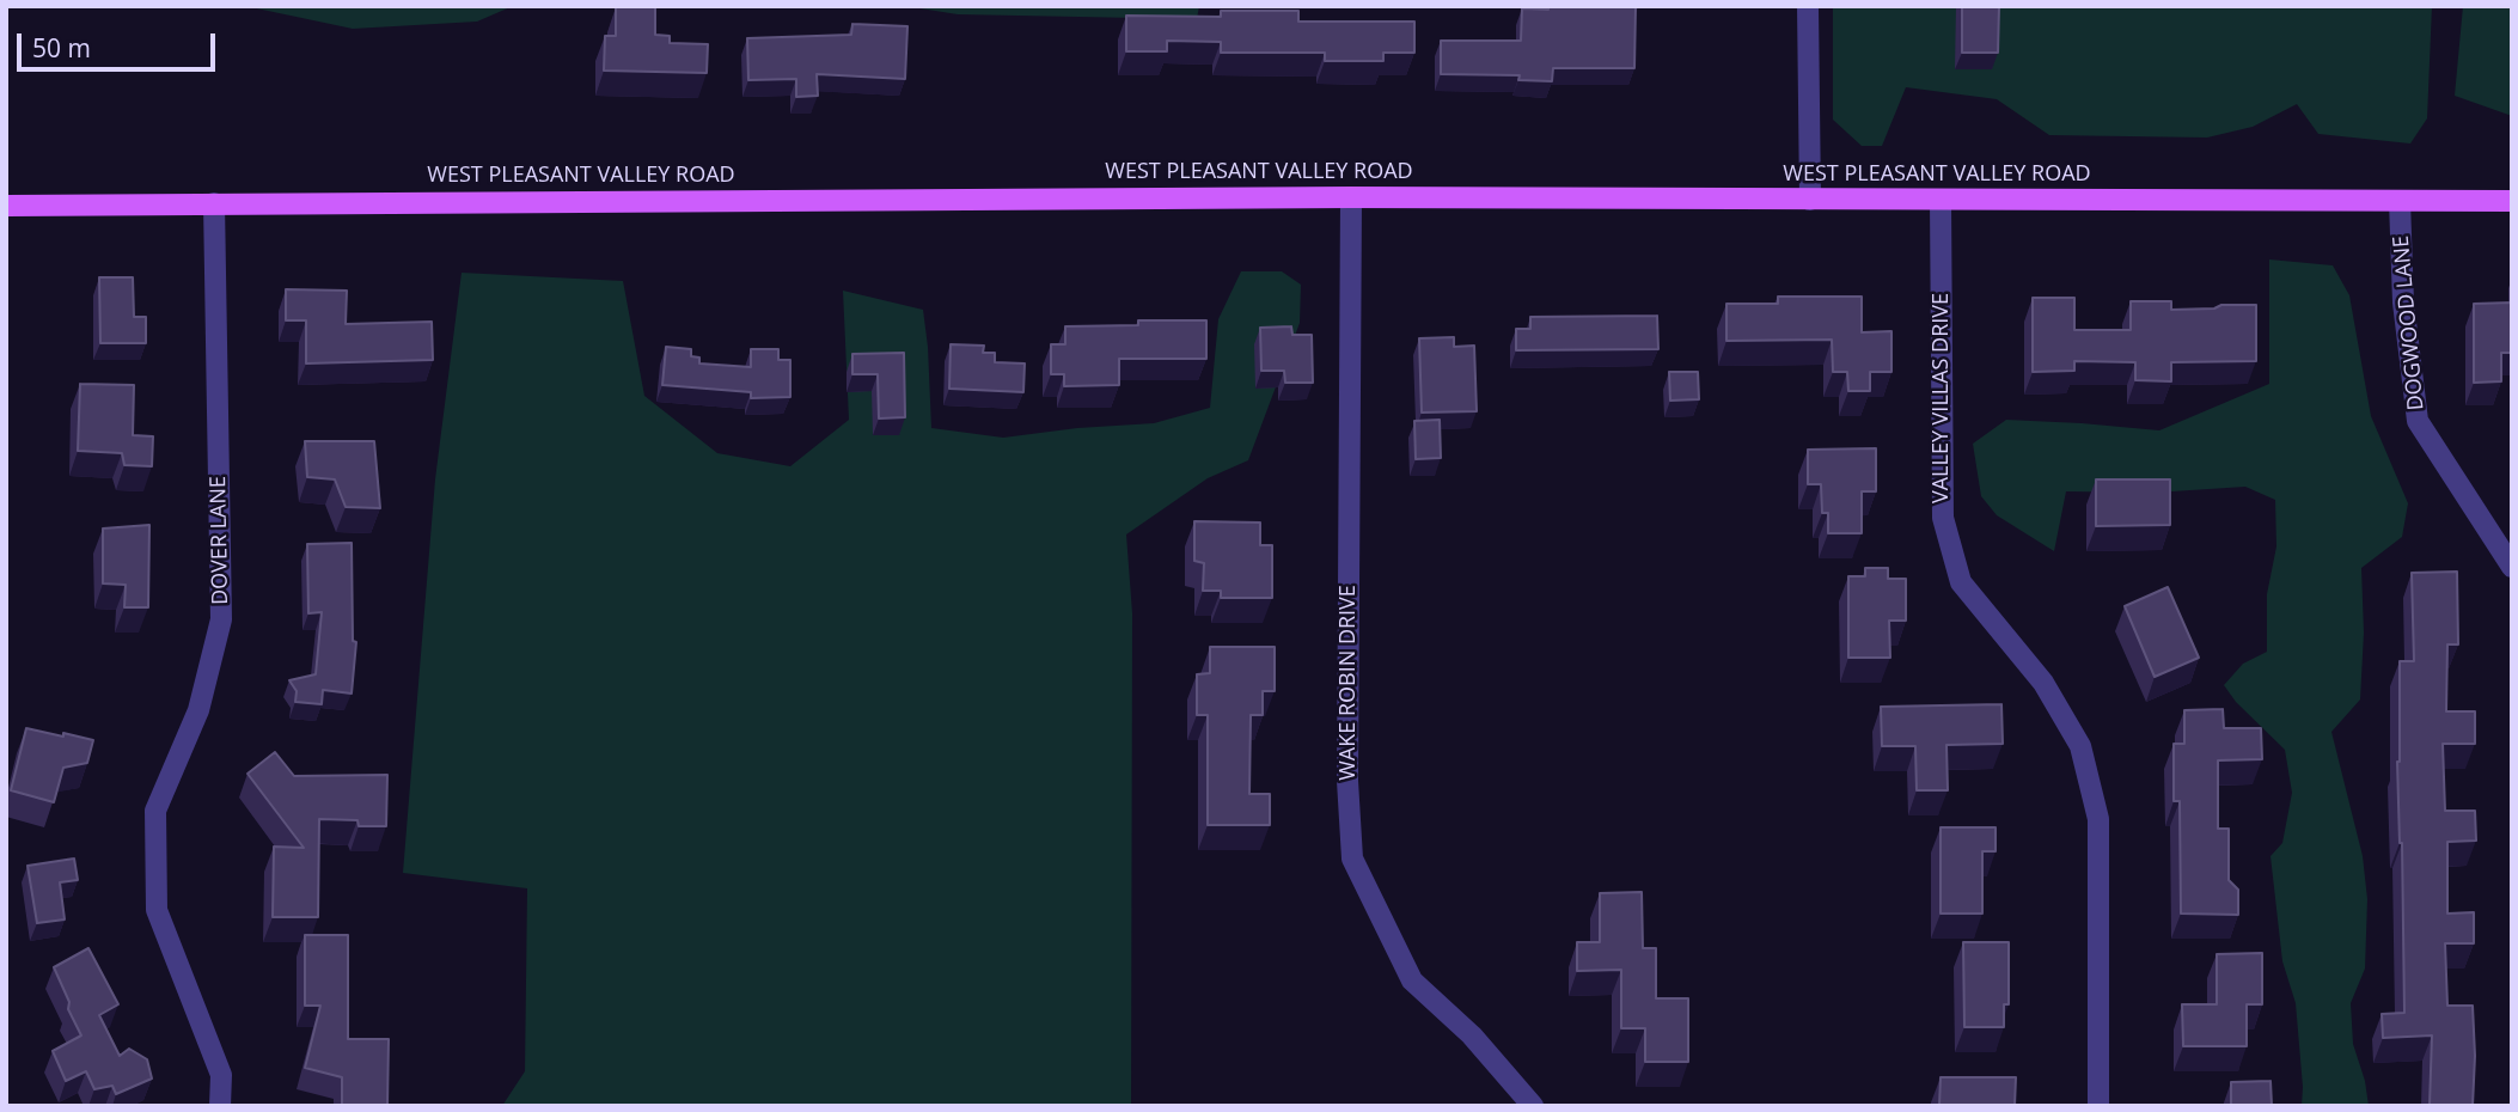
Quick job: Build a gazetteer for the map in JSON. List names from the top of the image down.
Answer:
{
  "streets": {
    "main road": ["WEST PLEASANT VALLEY ROAD"],
    "street": [
      "DOGWOOD LANE",
      "VALLEY VILLAS DRIVE",
      "DOVER LANE",
      "WAKE ROBIN DRIVE"
    ]
  },
  "crossings": [
    ["WEST PLEASANT VALLEY ROAD", "DOGWOOD LANE"],
    ["WEST PLEASANT VALLEY ROAD", "VALLEY VILLAS DRIVE"],
    ["WEST PLEASANT VALLEY ROAD", "DOVER LANE"],
    ["WEST PLEASANT VALLEY ROAD", "WAKE ROBIN DRIVE"]
  ],
  "scale_bar": "50 m"
}
